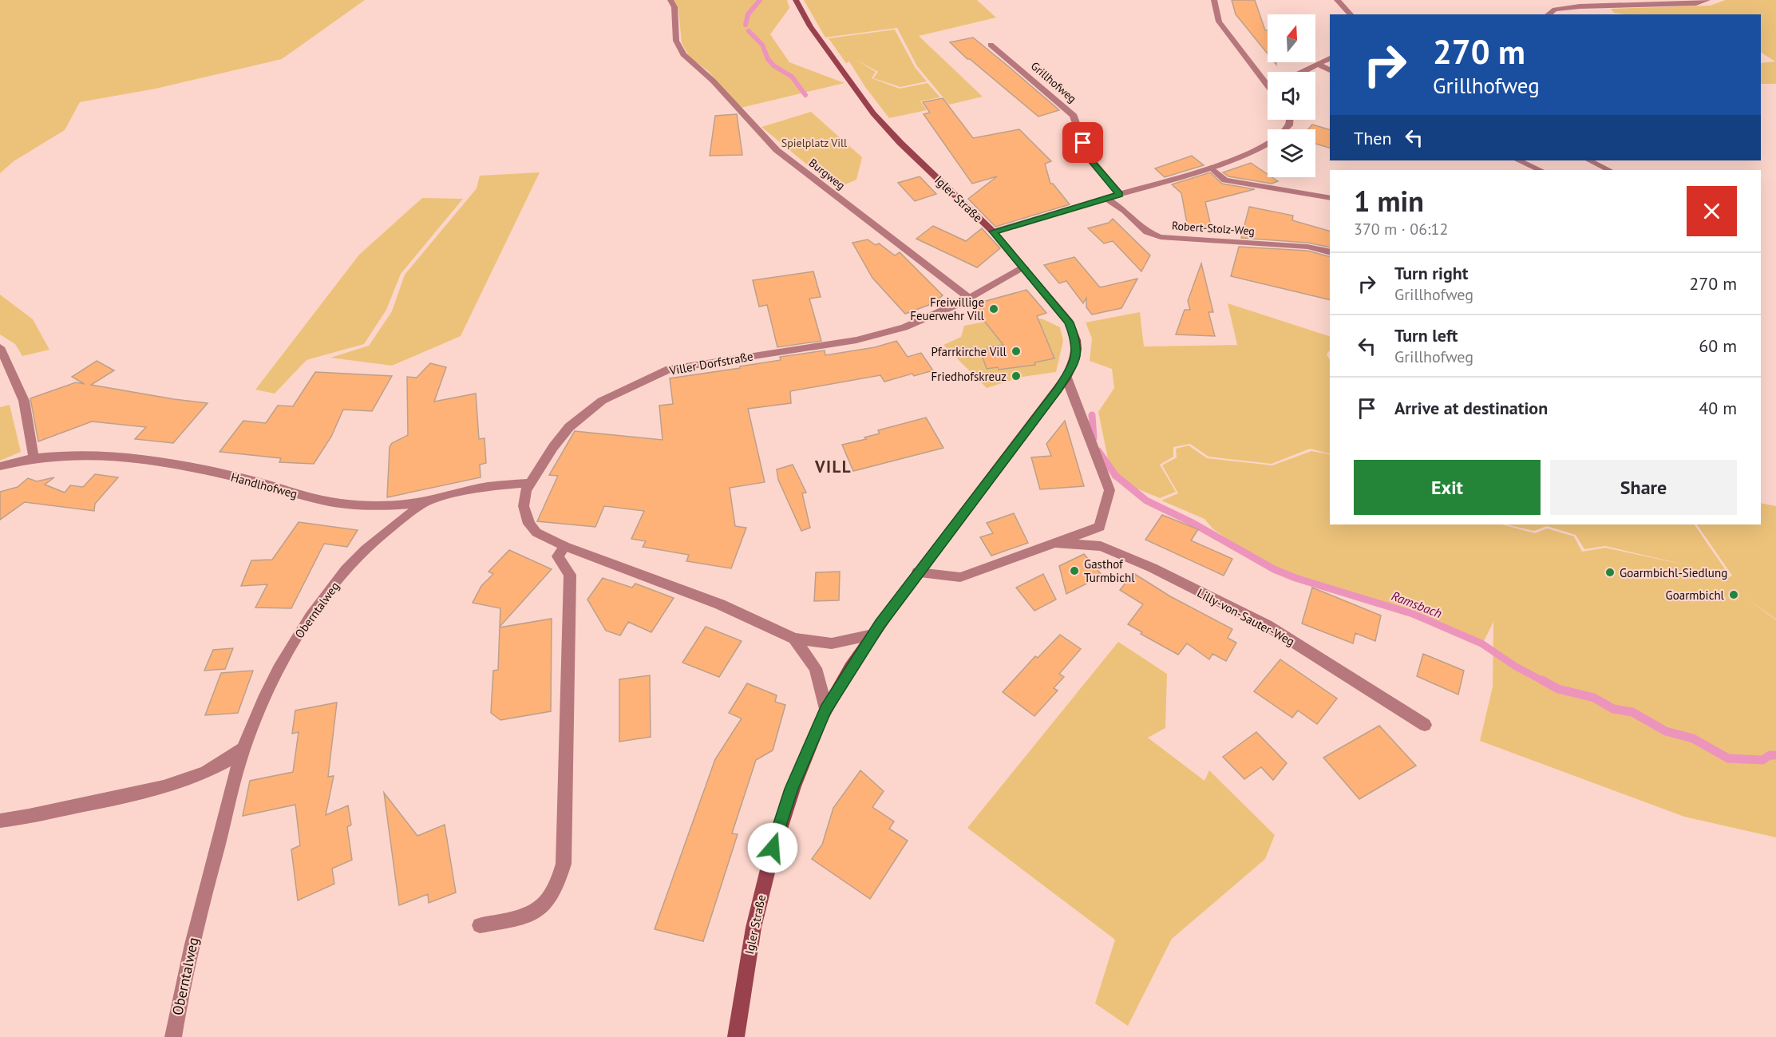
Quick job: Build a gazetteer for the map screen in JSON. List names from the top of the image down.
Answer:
{
  "streets": {
    "main road": ["Igler Straße"],
    "street": [
      "Grillhofweg",
      "Burgweg",
      "Robert-Stolz-Weg",
      "Viller Dorfstraße",
      "Handlhofweg",
      "Oberntalweg",
      "Lilly-von-Sauter-Weg"
    ]
  },
  "crossings": [
    ["Burgweg", "Viller Dorfstraße"],
    ["Igler Straße", "Viller Dorfstraße"],
    ["Igler Straße", "Lilly-von-Sauter-Weg"],
    ["Viller Dorfstraße", "Handlhofweg"],
    ["Handlhofweg", "Oberntalweg"]
  ],
  "districts": ["VILL"],
  "water": ["Ramsbach"],
  "parks": ["Spielplatz Vill"],
  "places": [
    "Freiwillige Feuerwehr Vill",
    "Pfarrkirche Vill",
    "Friedhofskreuz",
    "Gasthof Turmbichl",
    "Goarmbichl-Siedlung",
    "Goarmbichl"
  ],
  "north": "top",
  "page": {
    "turn": ["270 m", "Grillhofweg"],
    "then": "Then",
    "heading": ["1 min", "370 m · 06:12"],
    "list": [
      {
        "name": "Turn right",
        "note": "Grillhofweg",
        "value": "270 m"
      },
      {
        "name": "Turn left",
        "note": "Grillhofweg",
        "value": "60 m"
      },
      {
        "name": "Arrive at destination",
        "value": "40 m"
      }
    ],
    "buttons": ["Exit", "Share"]
  }
}
